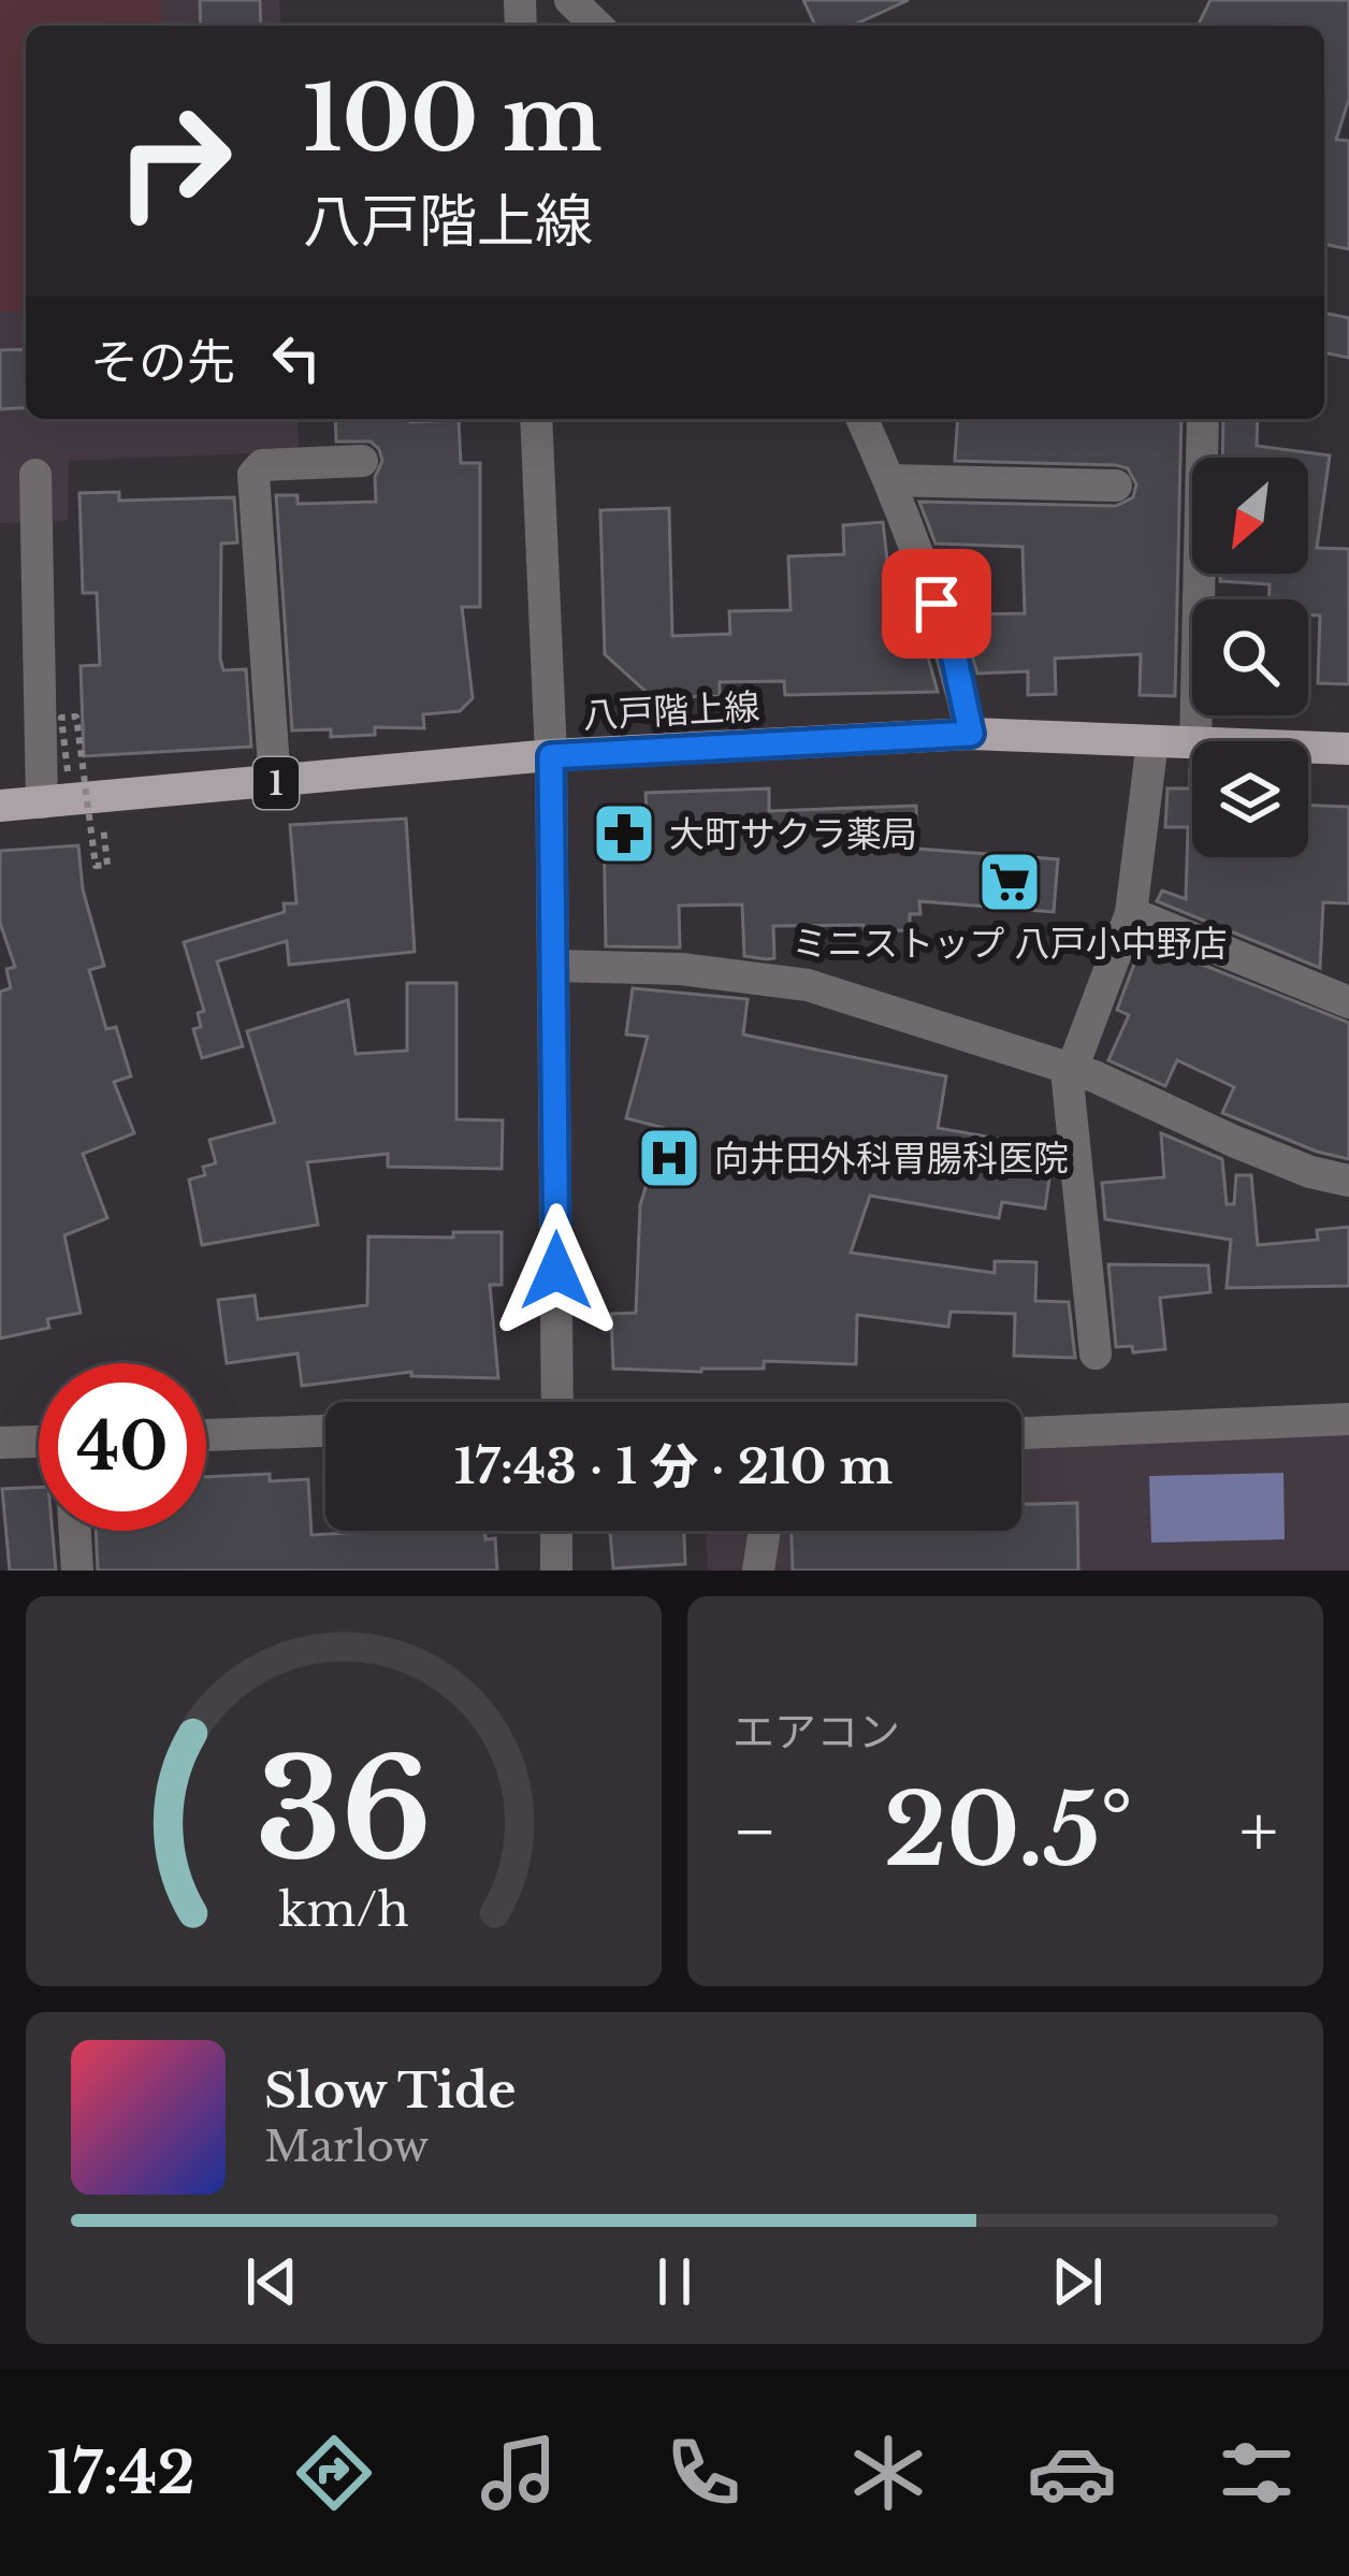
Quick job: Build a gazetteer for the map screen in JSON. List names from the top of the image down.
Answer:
{
  "streets": {
    "main road": ["八戸階上線", "1"]
  },
  "places": {
    "pharmacy": ["大町サクラ薬局"],
    "supermarket": ["ミニストップ 八戸小中野店"],
    "hospital": ["向井田外科胃腸科医院"]
  },
  "north": "bottom left",
  "page": {
    "turn": ["100 m", "八戸階上線"],
    "then": "その先",
    "limit": "40",
    "trip": "17:43 · 1 分 · 210 m",
    "tile": "エアコン",
    "heat": ["−", "20.5°", "+"],
    "song": ["Slow Tide", "Marlow"],
    "tabs": "17:42",
    "gauge": ["36", "km/h"]
  }
}
